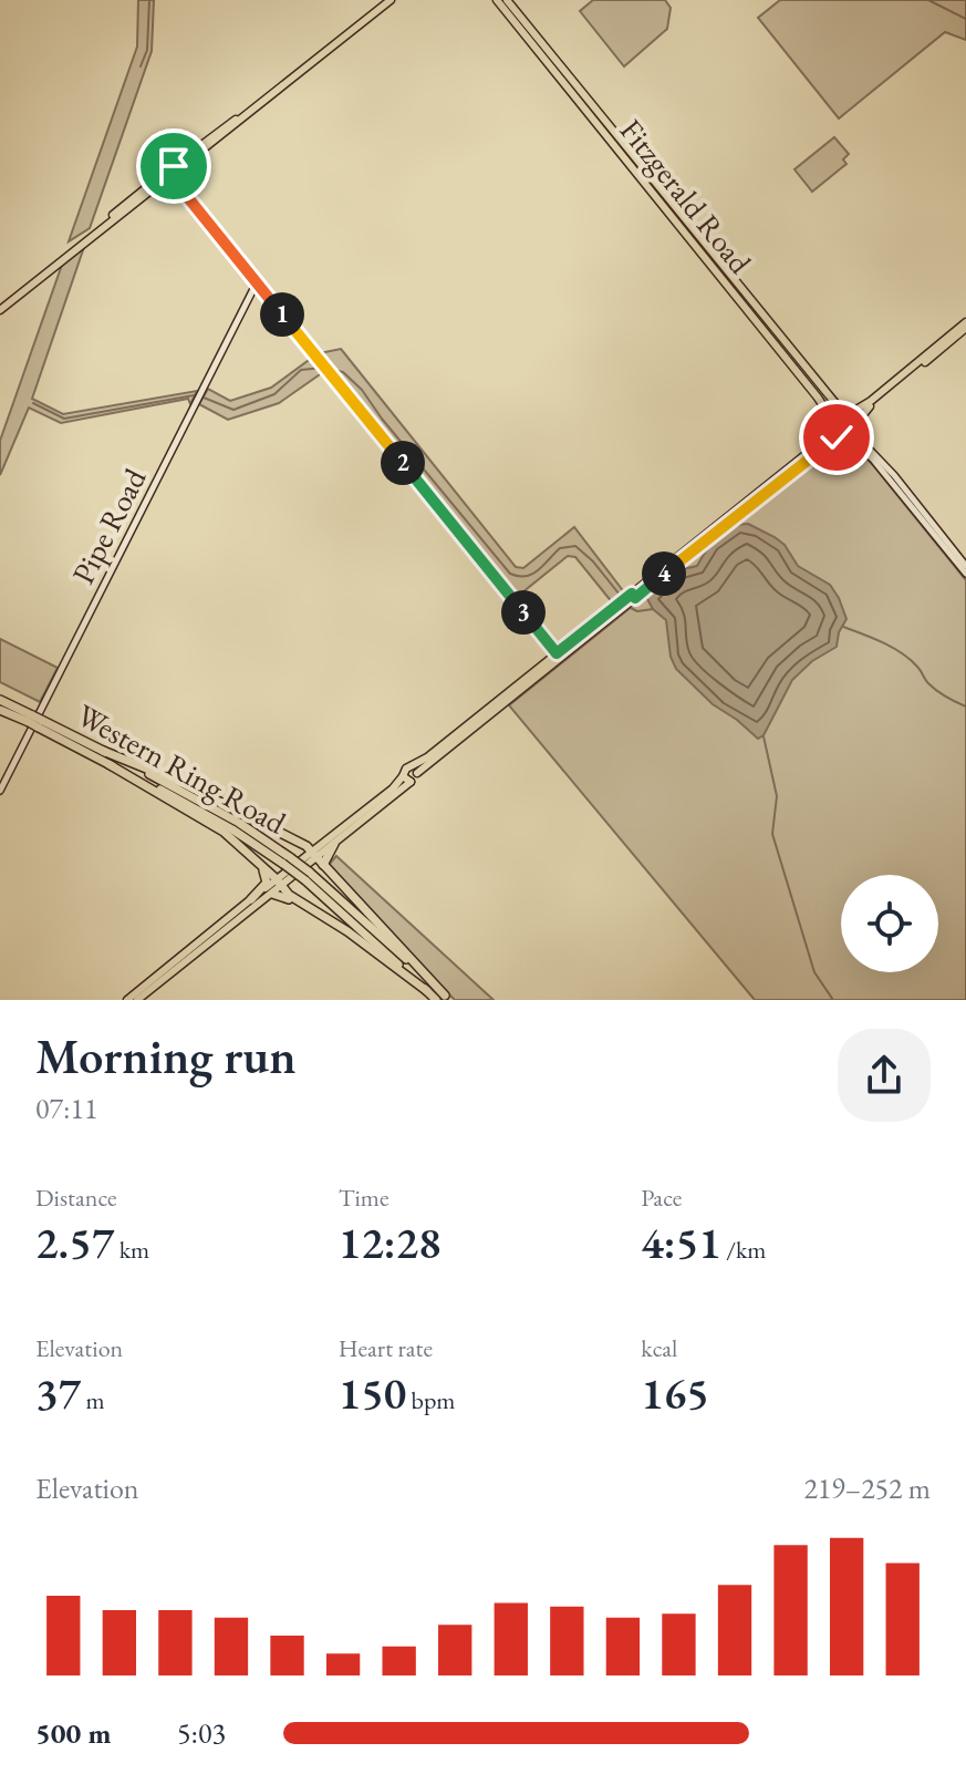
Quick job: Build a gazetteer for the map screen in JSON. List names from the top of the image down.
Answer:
{
  "streets": {
    "highway": ["Western Ring Road"],
    "main road": ["Fitzgerald Road"],
    "street": ["Pipe Road"]
  },
  "page": {
    "pins": [
      "1",
      "2",
      "4",
      "3"
    ],
    "heading": ["Morning run", "07:11"],
    "stats": [
      ["Distance", "2.57 km"],
      ["Time", "12:28"],
      ["Pace", "4:51 /km"],
      ["Elevation", "37 m"],
      ["Heart rate", "150 bpm"],
      ["kcal", "165"]
    ],
    "chart": ["Elevation", "219–252 m"],
    "list": [
      {
        "name": "500 m",
        "note": "5:03"
      }
    ]
  }
}
